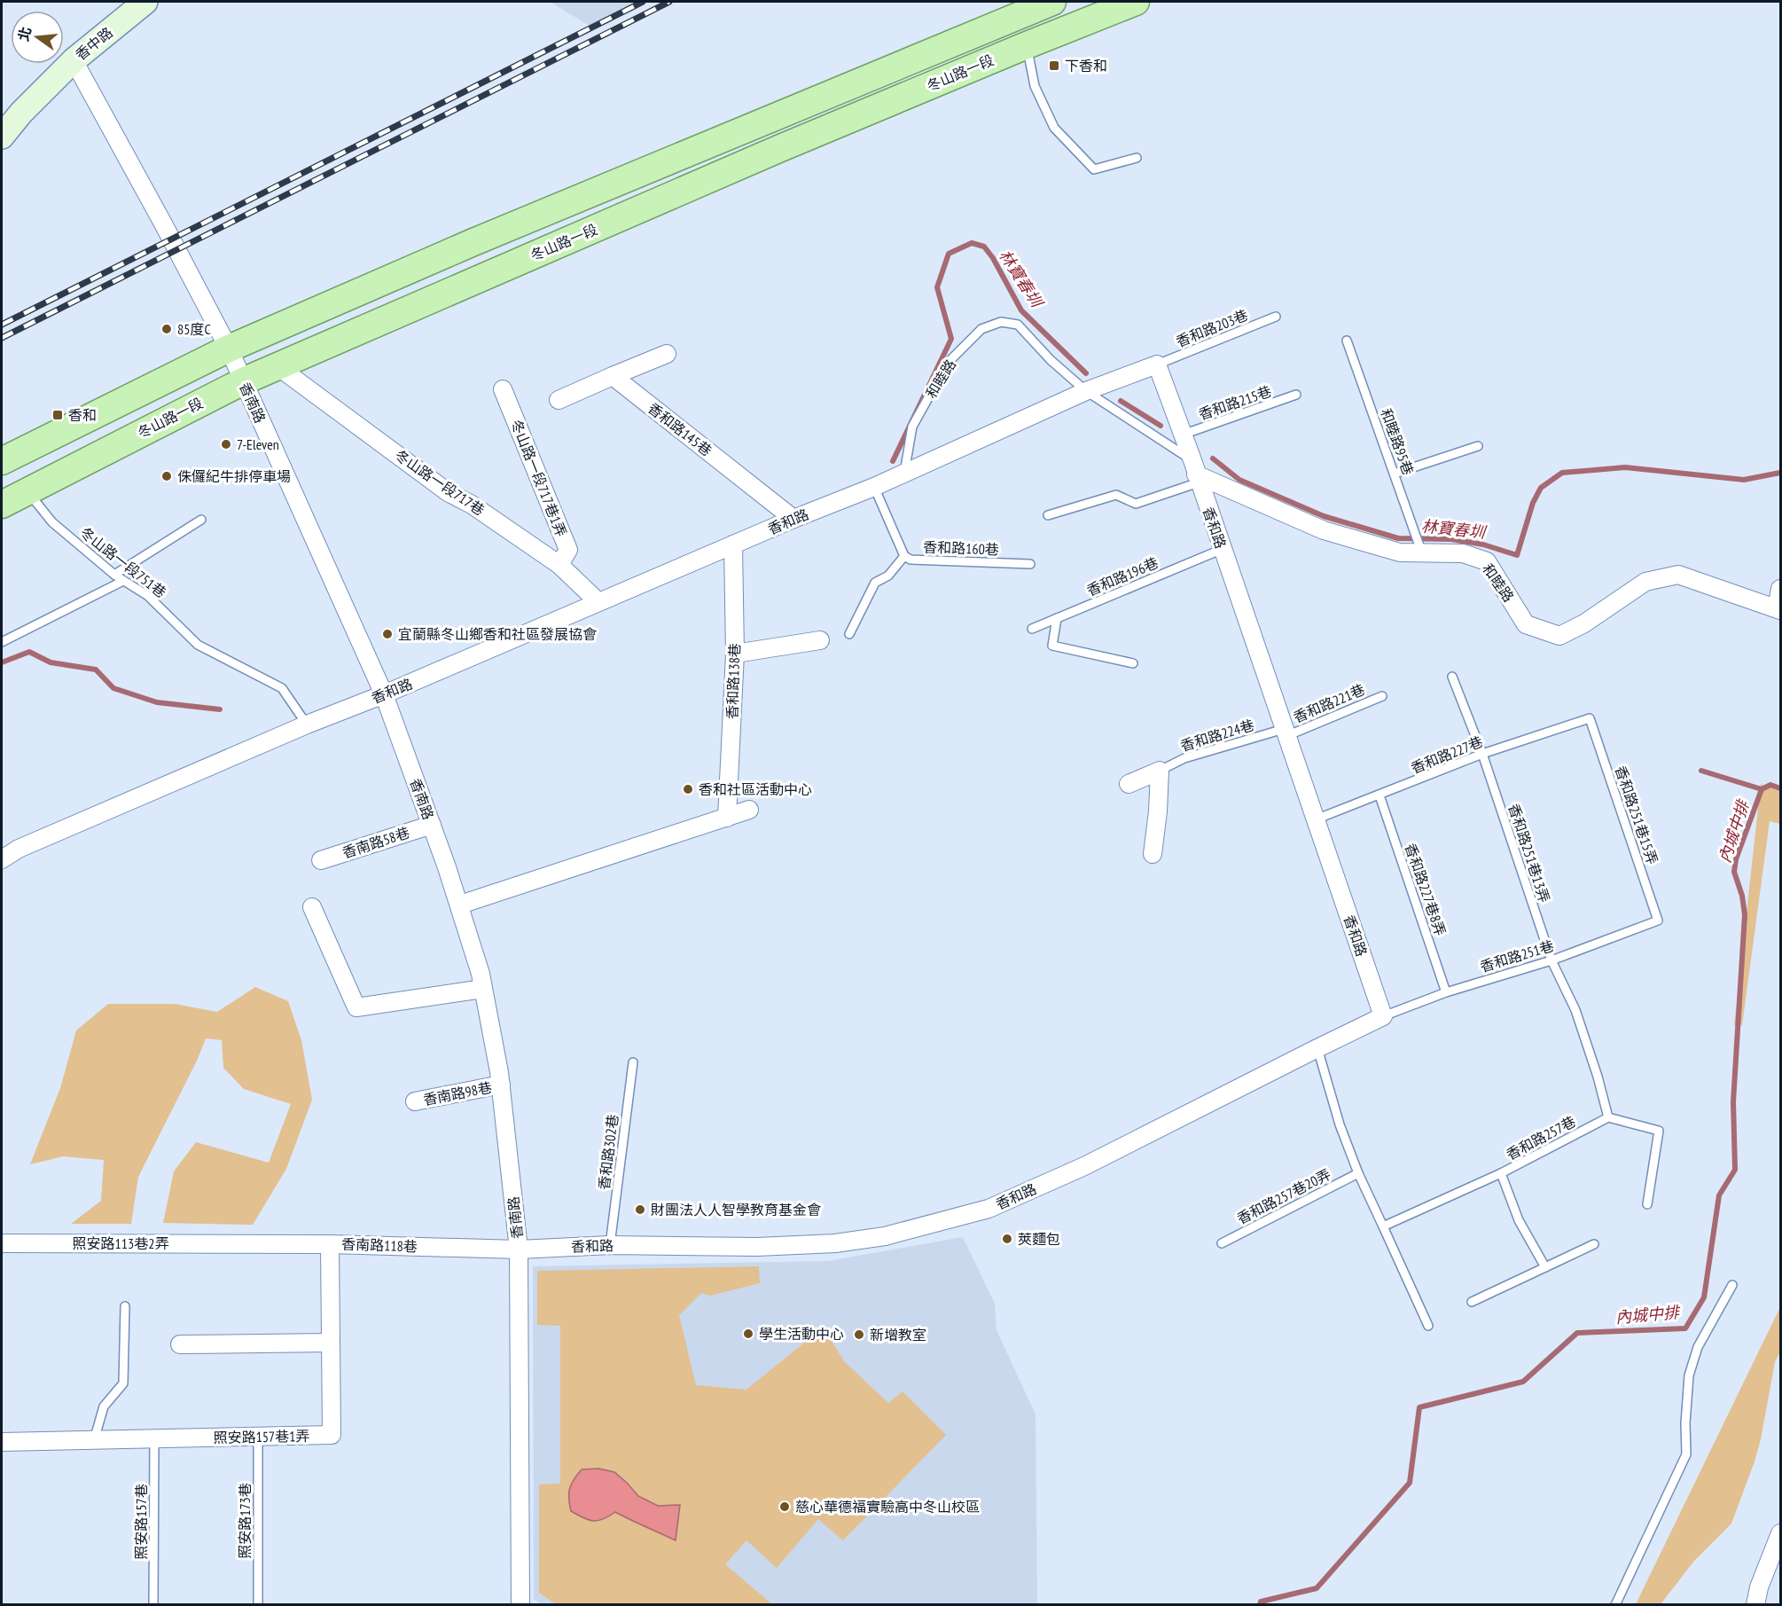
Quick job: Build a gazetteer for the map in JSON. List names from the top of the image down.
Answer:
{
  "streets": {
    "main road": ["冬山路一段"],
    "street": [
      "香中路",
      "和睦路",
      "香南路",
      "香和路145巷",
      "冬山路一段717巷1弄",
      "冬山路一段717巷",
      "香和路",
      "香和路138巷",
      "香南路58巷",
      "香南路98巷",
      "照安路113巷2弄",
      "香南路118巷",
      "照安路157巷1弄"
    ],
    "lane": [
      "香和路203巷",
      "香和路215巷",
      "和睦路95巷",
      "香和路160巷",
      "冬山路一段751巷",
      "香和路196巷",
      "香和路221巷",
      "香和路224巷",
      "香和路227巷",
      "香和路251巷15弄",
      "香和路251巷13弄",
      "香和路227巷8弄",
      "香和路251巷",
      "香和路257巷",
      "香和路302巷",
      "香和路257巷20弄",
      "照安路173巷",
      "照安路157巷"
    ]
  },
  "crossings": [
    ["香中路", "香南路"],
    ["冬山路一段", "香南路"],
    ["冬山路一段", "冬山路一段717巷"],
    ["冬山路一段", "冬山路一段751巷"],
    ["香和路203巷", "香和路"],
    ["和睦路", "和睦路95巷"],
    ["和睦路", "香和路"],
    ["香南路", "香和路"],
    ["香南路", "香南路58巷"],
    ["香南路", "香南路98巷"],
    ["香南路", "香南路118巷"],
    ["香和路215巷", "香和路"],
    ["香和路145巷", "香和路"],
    ["冬山路一段717巷1弄", "冬山路一段717巷"],
    ["冬山路一段717巷", "香和路"],
    ["香和路", "香和路160巷"],
    ["香和路", "冬山路一段751巷"],
    ["香和路", "香和路196巷"],
    ["香和路", "香和路138巷"],
    ["香和路", "香和路221巷"],
    ["香和路", "香和路224巷"],
    ["香和路", "香和路227巷"],
    ["香和路", "香和路251巷"],
    ["香和路", "香和路302巷"],
    ["香和路", "香南路118巷"],
    ["香和路221巷", "香和路224巷"],
    ["香和路227巷", "香和路251巷15弄"],
    ["香和路227巷", "香和路251巷13弄"],
    ["香和路227巷", "香和路227巷8弄"],
    ["香和路251巷15弄", "香和路251巷"],
    ["香和路251巷13弄", "香和路251巷"],
    ["香和路251巷13弄", "香和路257巷"],
    ["香和路227巷8弄", "香和路251巷"],
    ["照安路113巷2弄", "香南路118巷"],
    ["香南路118巷", "照安路157巷1弄"],
    ["照安路157巷1弄", "照安路173巷"],
    ["照安路157巷1弄", "照安路157巷"]
  ],
  "water": ["林寶春圳", "內城中排"],
  "places": {
    "transit": ["下香和", "香和"],
    "other": [
      "85度C",
      "7-Eleven",
      "侏儸紀牛排停車場",
      "宜蘭縣冬山鄉香和社區發展協會",
      "香和社區活動中心",
      "財團法人人智學教育基金會",
      "莢麵包",
      "學生活動中心",
      "新增教室",
      "慈心華德福實驗高中冬山校區"
    ]
  },
  "north": "left"
}
